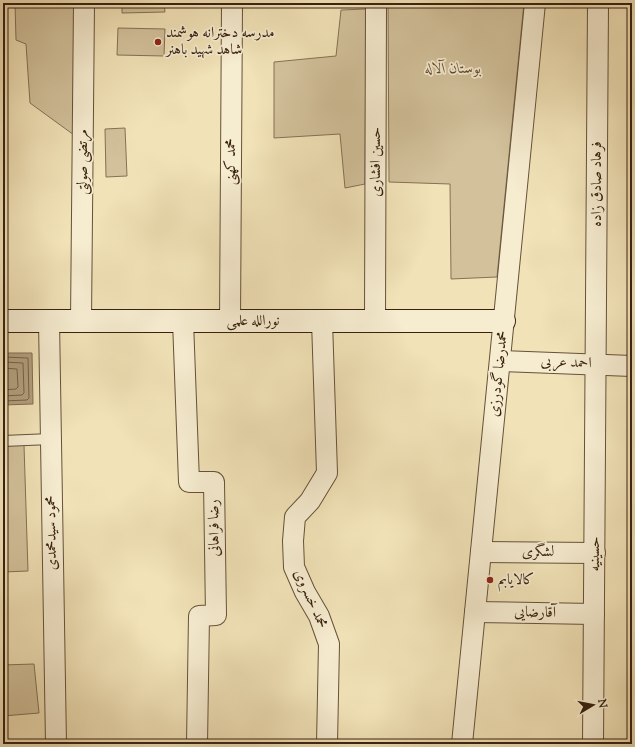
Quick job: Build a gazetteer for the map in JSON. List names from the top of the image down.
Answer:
{
  "streets": {
    "street": [
      "مرتضی صولتی",
      "محمد کهنی",
      "حسین افشاری",
      "فرهاد صادق زاده",
      "نورالله علمی",
      "احمد عربی",
      "محمدرضا گودرزی",
      "رضا فراهانی",
      "محمود سیدمحمدی",
      "لشگری",
      "حسینیه",
      "محمد خسروی",
      "آقارضایی"
    ]
  },
  "crossings": [
    ["مرتضی صولتی", "نورالله علمی"],
    ["محمد کهنی", "نورالله علمی"],
    ["حسین افشاری", "نورالله علمی"],
    ["فرهاد صادق زاده", "احمد عربی"],
    ["فرهاد صادق زاده", "حسینیه"],
    ["نورالله علمی", "محمدرضا گودرزی"],
    ["نورالله علمی", "رضا فراهانی"],
    ["نورالله علمی", "محمود سیدمحمدی"],
    ["نورالله علمی", "محمد خسروی"],
    ["احمد عربی", "محمدرضا گودرزی"],
    ["احمد عربی", "حسینیه"],
    ["محمدرضا گودرزی", "لشگری"],
    ["محمدرضا گودرزی", "آقارضایی"],
    ["لشگری", "حسینیه"],
    ["حسینیه", "آقارضایی"]
  ],
  "parks": ["بوستان آلاله"],
  "places": ["مدرسه دخترانه هوشمند شاهد شهید باهنر", "کالایابم"],
  "north": "right"
}
